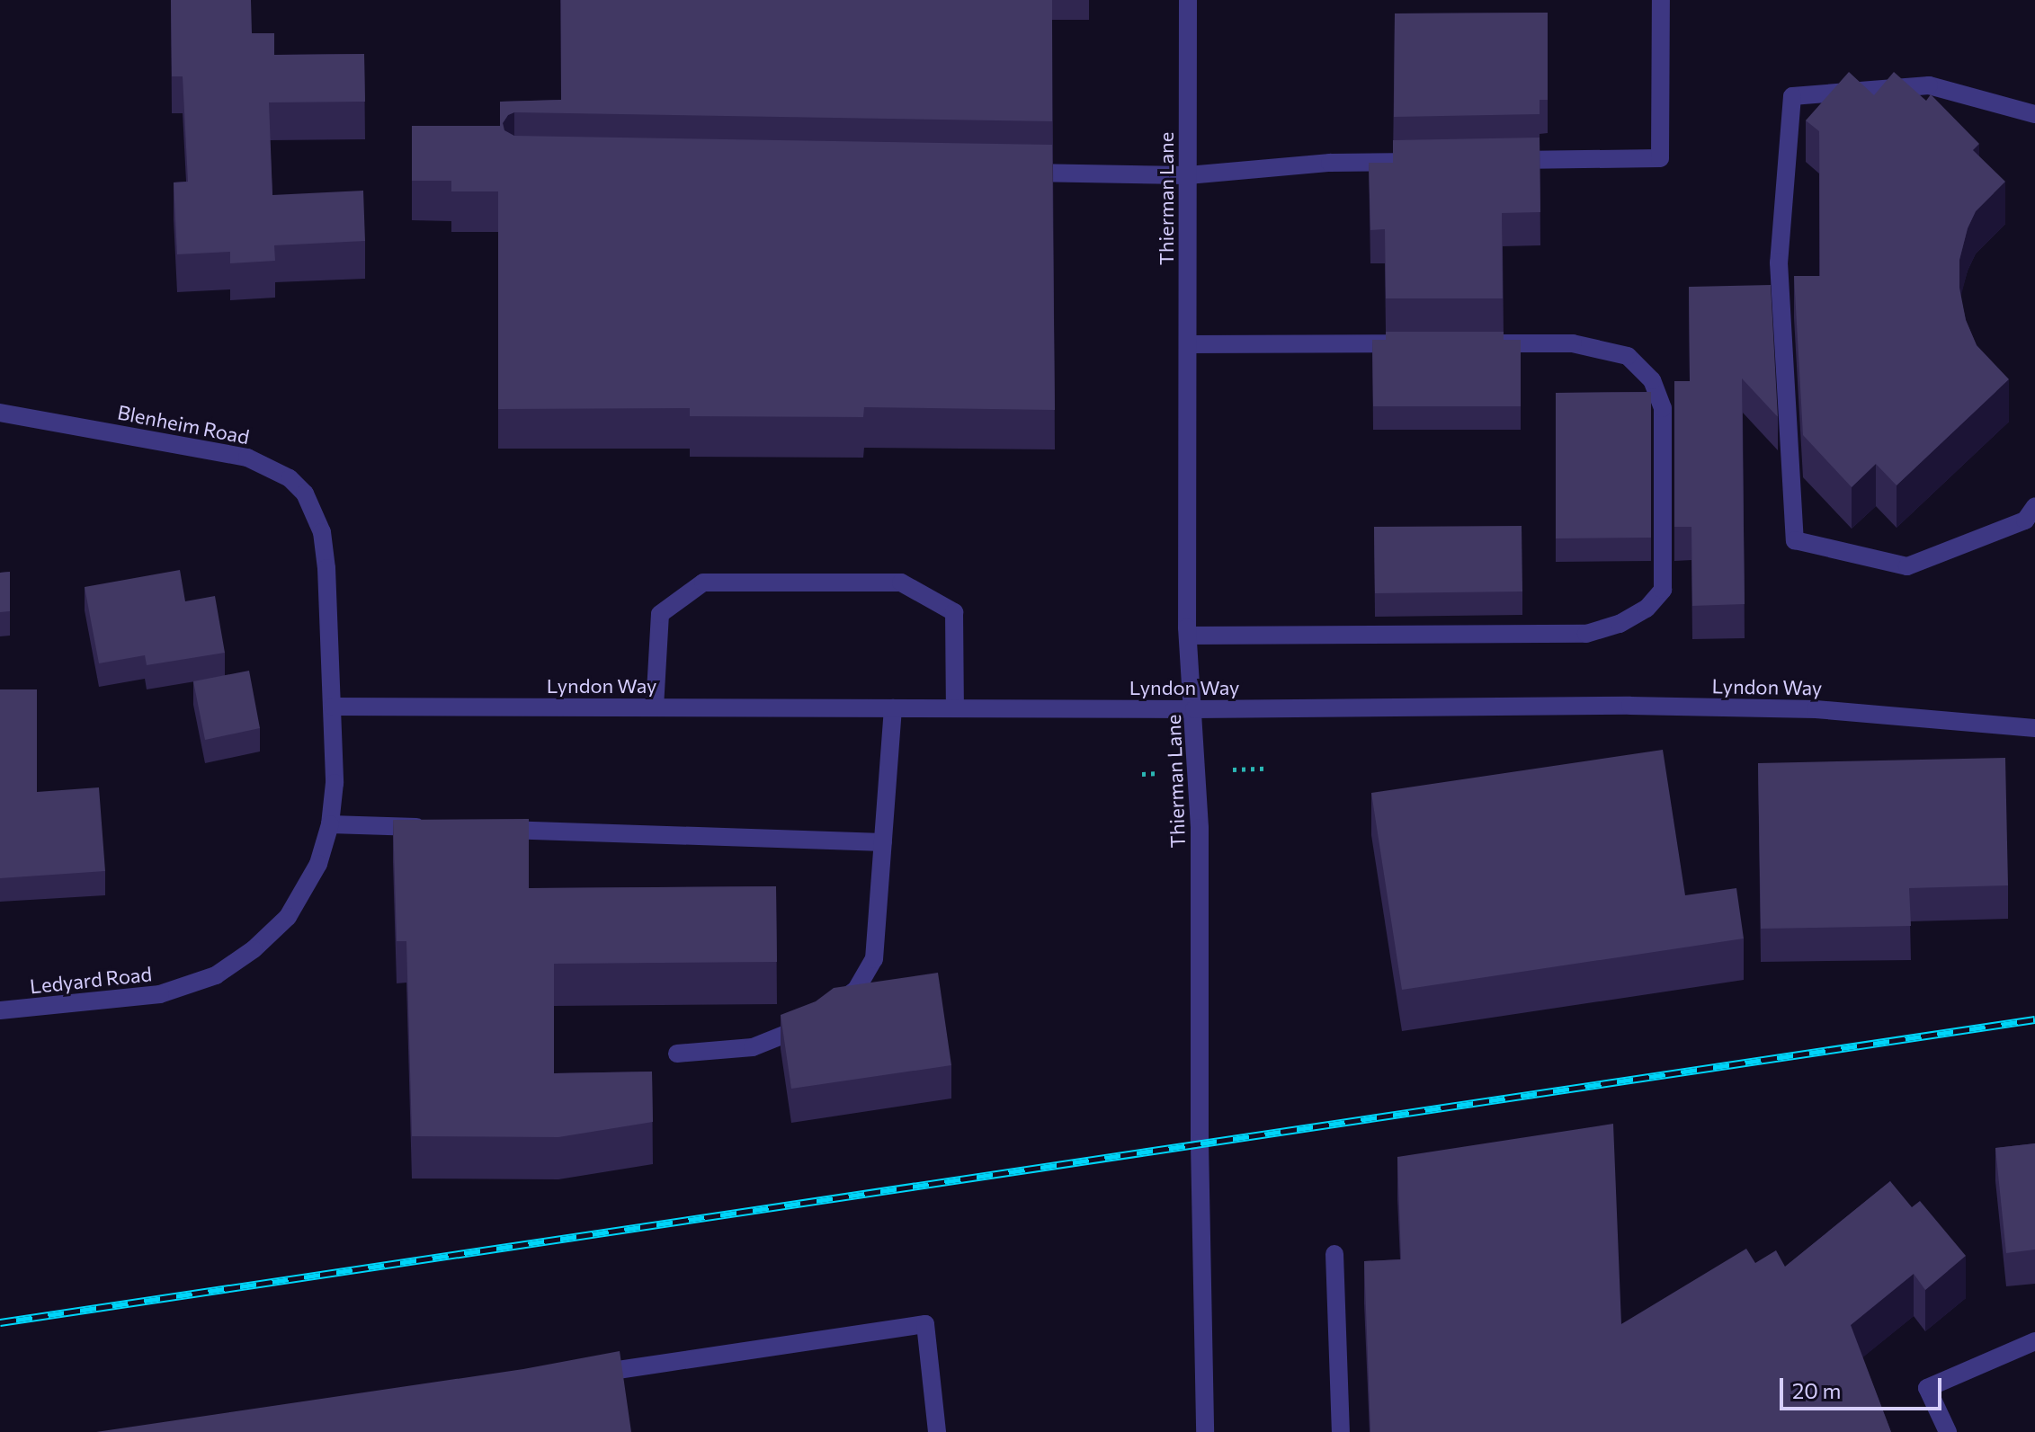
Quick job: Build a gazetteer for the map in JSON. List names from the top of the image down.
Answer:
{
  "streets": {
    "street": [
      "Thierman Lane",
      "Blenheim Road",
      "Lyndon Way",
      "Ledyard Road"
    ]
  },
  "crossings": [
    ["Thierman Lane", "Lyndon Way"],
    ["Blenheim Road", "Lyndon Way"],
    ["Blenheim Road", "Ledyard Road"],
    ["Lyndon Way", "Ledyard Road"]
  ],
  "scale_bar": "20 m"
}
